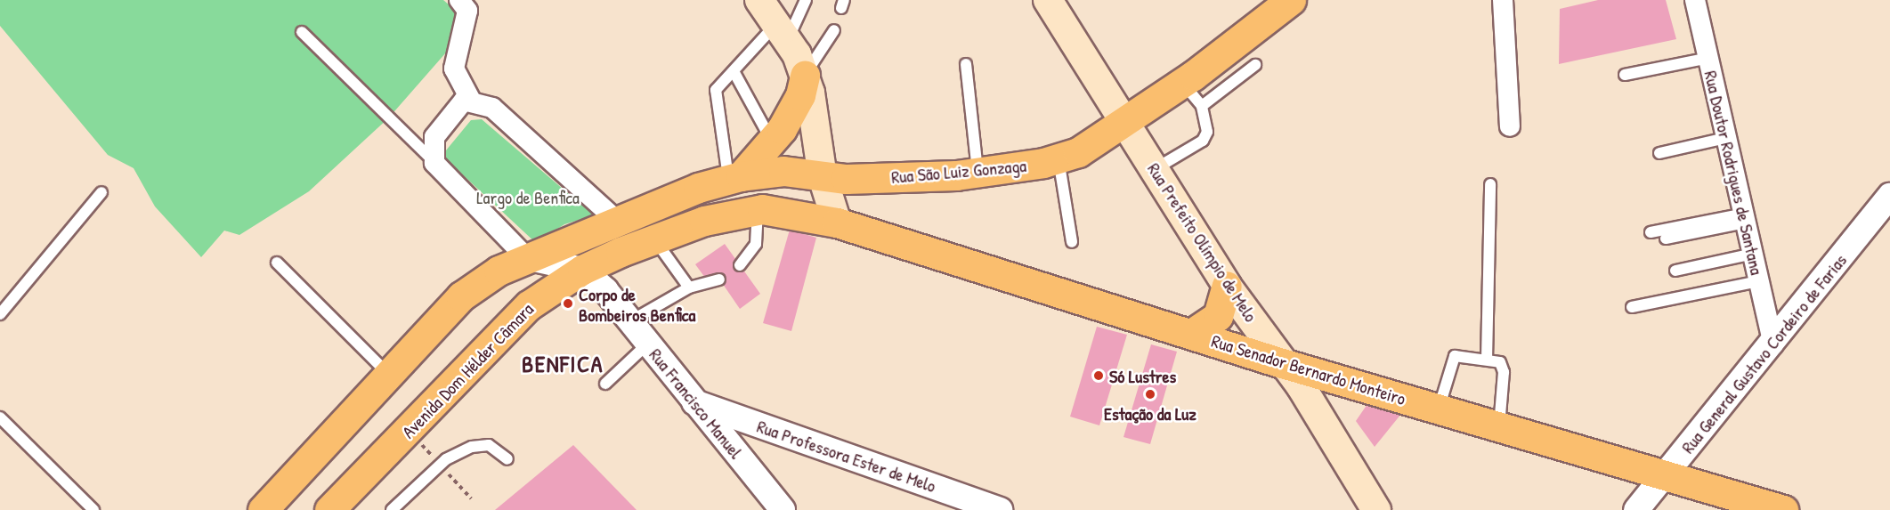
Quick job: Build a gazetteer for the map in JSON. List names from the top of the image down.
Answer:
{
  "streets": {
    "main road": [
      "Rua São Luiz Gonzaga",
      "Rua Prefeito Olímpio de Melo",
      "Rua Senador Bernardo Monteiro",
      "Avenida Dom Hélder Câmara"
    ],
    "street": [
      "Rua Doutor Rodrigues de Santana",
      "Rua General Gustavo Cordeiro de Farias",
      "Rua Francisco Manuel",
      "Rua Professora Ester de Melo"
    ]
  },
  "crossings": [
    ["Rua São Luiz Gonzaga", "Rua Prefeito Olímpio de Melo"],
    ["Rua Doutor Rodrigues de Santana", "Rua General Gustavo Cordeiro de Farias"],
    ["Rua Prefeito Olímpio de Melo", "Rua Senador Bernardo Monteiro"],
    ["Rua General Gustavo Cordeiro de Farias", "Rua Senador Bernardo Monteiro"],
    ["Rua Senador Bernardo Monteiro", "Avenida Dom Hélder Câmara"],
    ["Avenida Dom Hélder Câmara", "Rua Francisco Manuel"],
    ["Rua Francisco Manuel", "Rua Professora Ester de Melo"]
  ],
  "districts": ["BENFICA"],
  "parks": ["Largo de Benfica"],
  "places": ["Corpo de Bombeiros Benfica", "Só Lustres", "Estação da Luz"]
}
